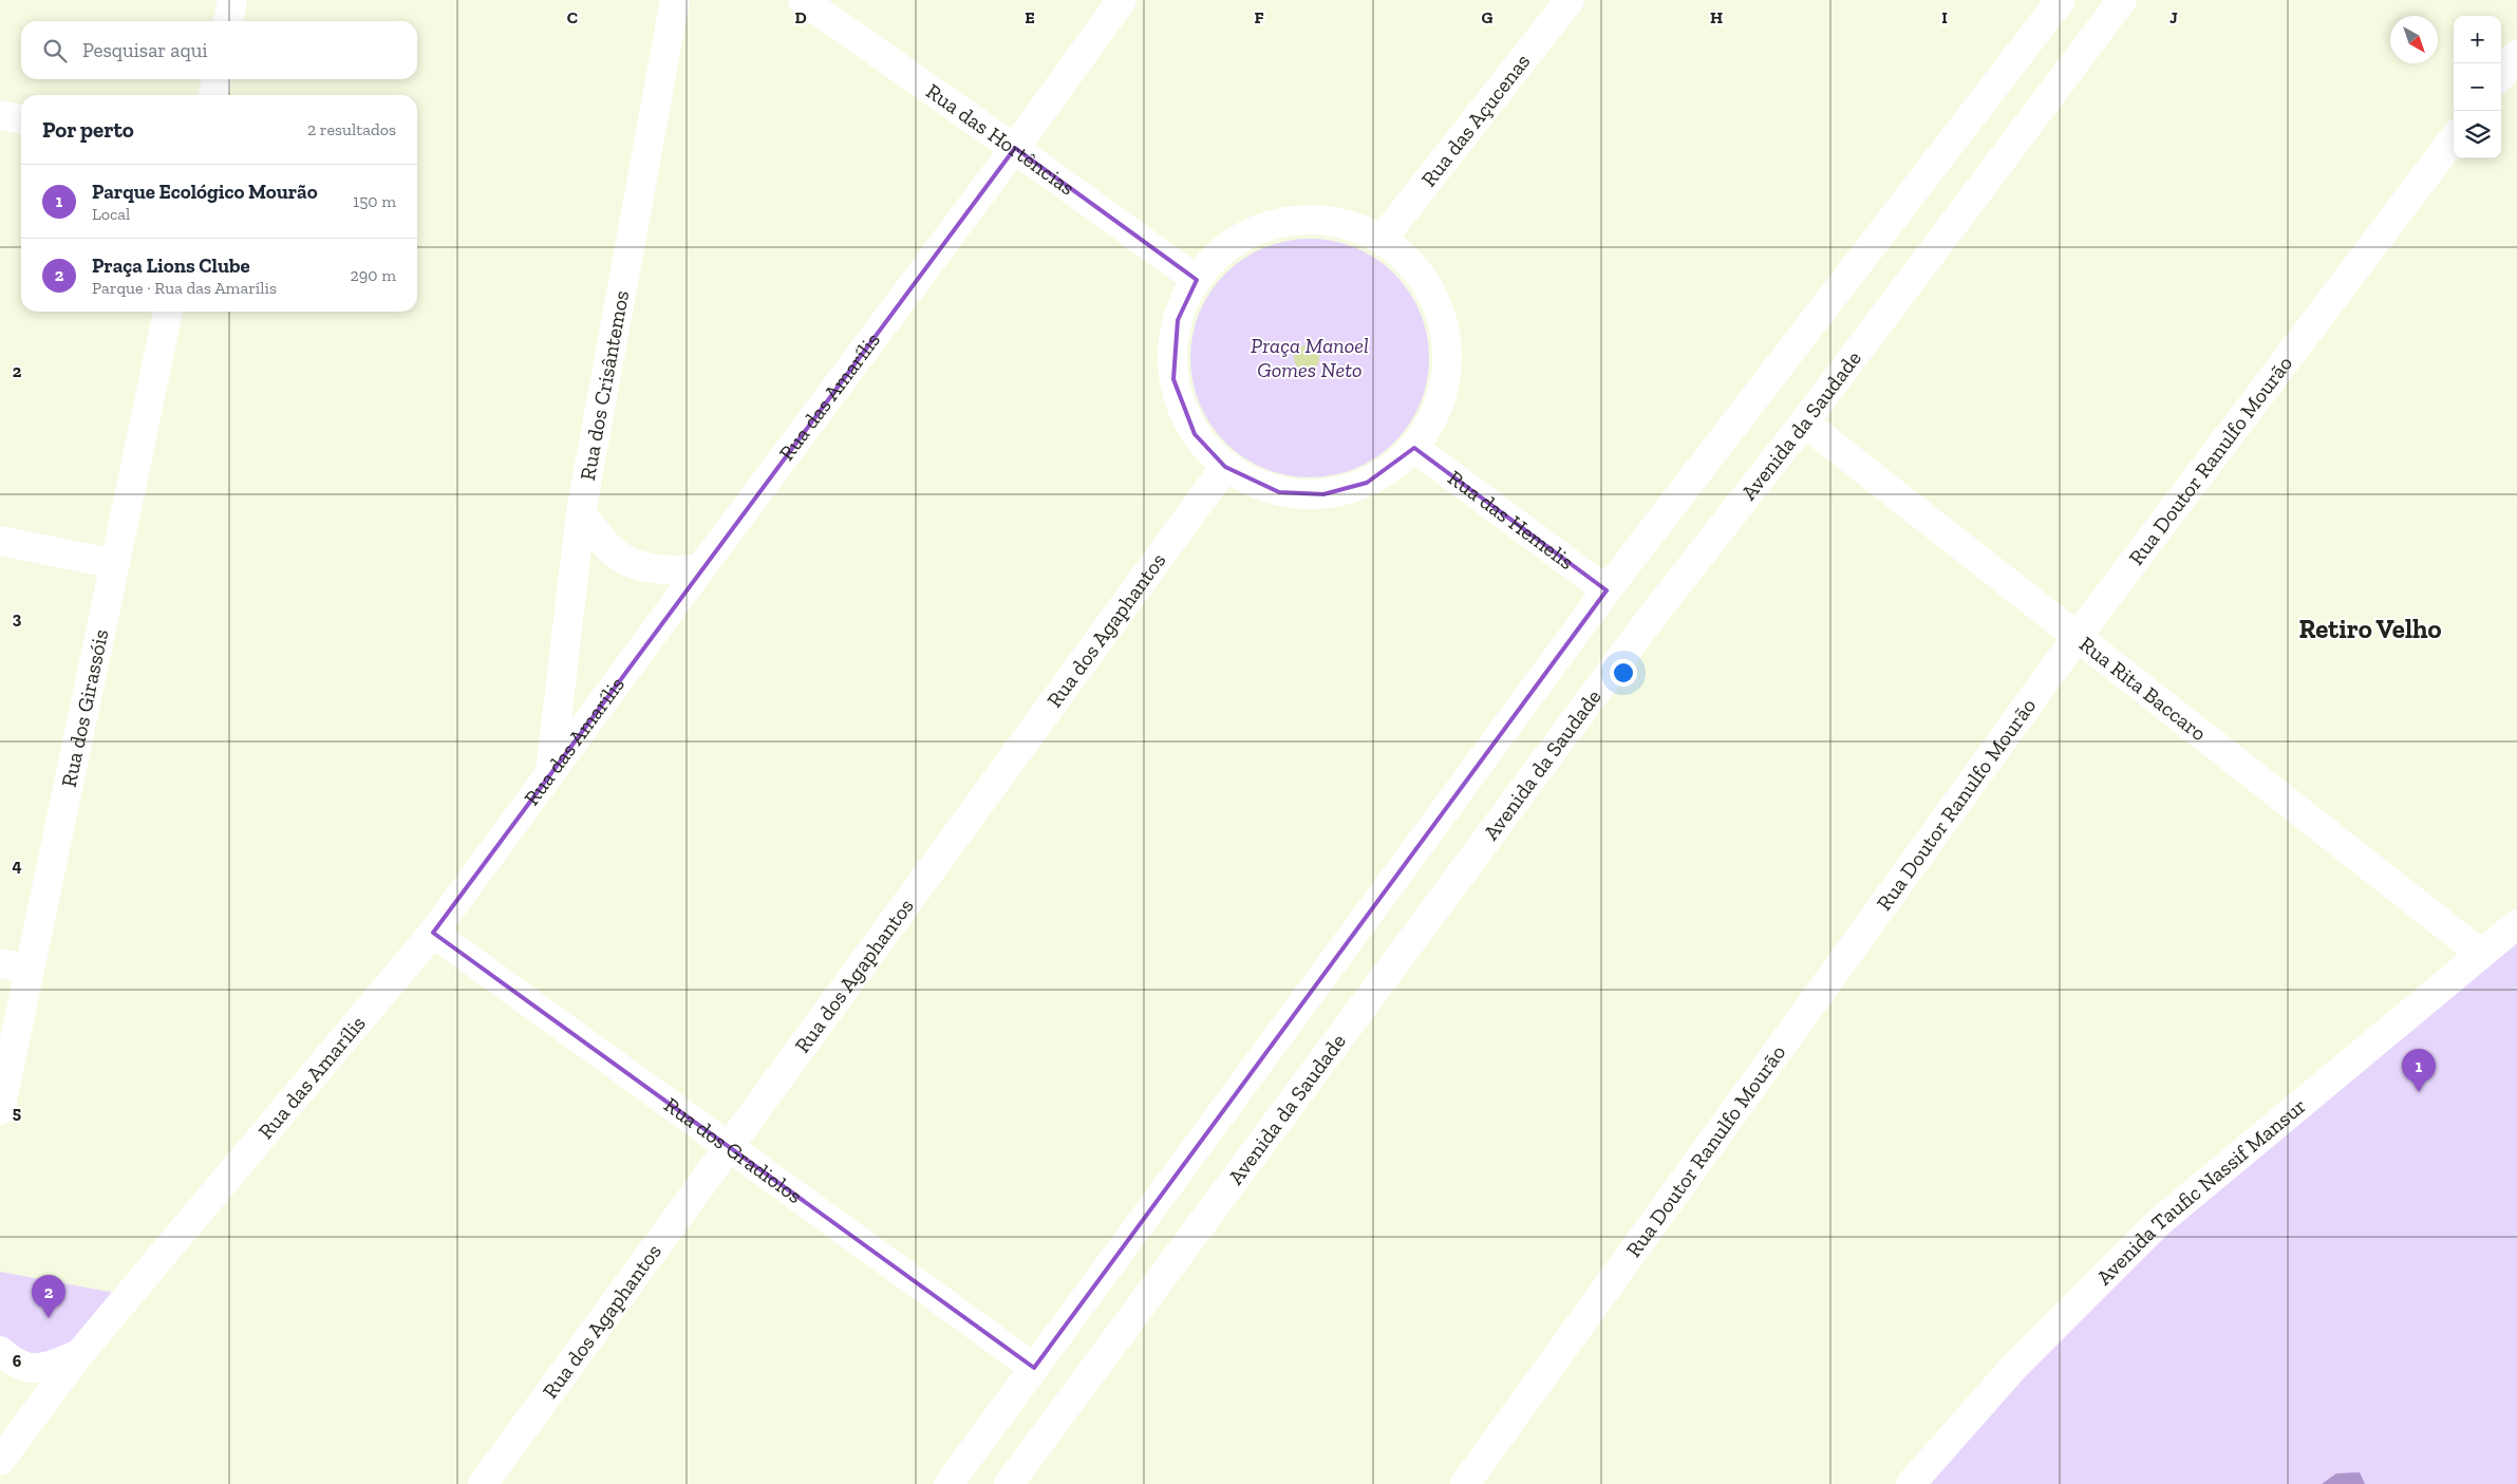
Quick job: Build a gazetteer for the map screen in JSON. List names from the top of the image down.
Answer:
{
  "streets": {
    "street": [
      "Rua das Açucenas",
      "Rua das Hortências",
      "Rua dos Crisântemos",
      "Rua das Amarílis",
      "Avenida da Saudade",
      "Rua Doutor Ranulfo Mourão",
      "Rua das Hemelis",
      "Rua dos Agaphantos",
      "Rua Rita Baccaro",
      "Rua dos Girassóis",
      "Rua dos Gradiolos",
      "Avenida Taufic Nassif Mansur"
    ]
  },
  "crossings": [
    ["Rua das Hortências", "Rua das Amarílis"],
    ["Rua dos Crisântemos", "Rua das Amarílis"],
    ["Rua das Amarílis", "Rua dos Gradiolos"],
    ["Avenida da Saudade", "Rua Rita Baccaro"],
    ["Rua Doutor Ranulfo Mourão", "Rua Rita Baccaro"],
    ["Rua dos Agaphantos", "Rua dos Gradiolos"],
    ["Rua Rita Baccaro", "Avenida Taufic Nassif Mansur"]
  ],
  "districts": ["Retiro Velho"],
  "parks": ["Praça Manoel Gomes Neto"],
  "north": "bottom right",
  "page": {
    "map_buttons": ["+", "−"],
    "search": "Pesquisar aqui",
    "heading": ["Por perto", "2 resultados"],
    "list": [
      {
        "mark": "1",
        "name": "Parque Ecológico Mourão",
        "note": "Local",
        "value": "150 m"
      },
      {
        "mark": "2",
        "name": "Praça Lions Clube",
        "note": "Parque · Rua das Amarílis",
        "value": "290 m"
      }
    ],
    "pins": ["1", "2"]
  },
  "grid": {
    "columns": [
      "C",
      "D",
      "E",
      "F",
      "G",
      "H",
      "I",
      "J"
    ],
    "rows": [
      "2",
      "3",
      "4",
      "5",
      "6"
    ]
  }
}
